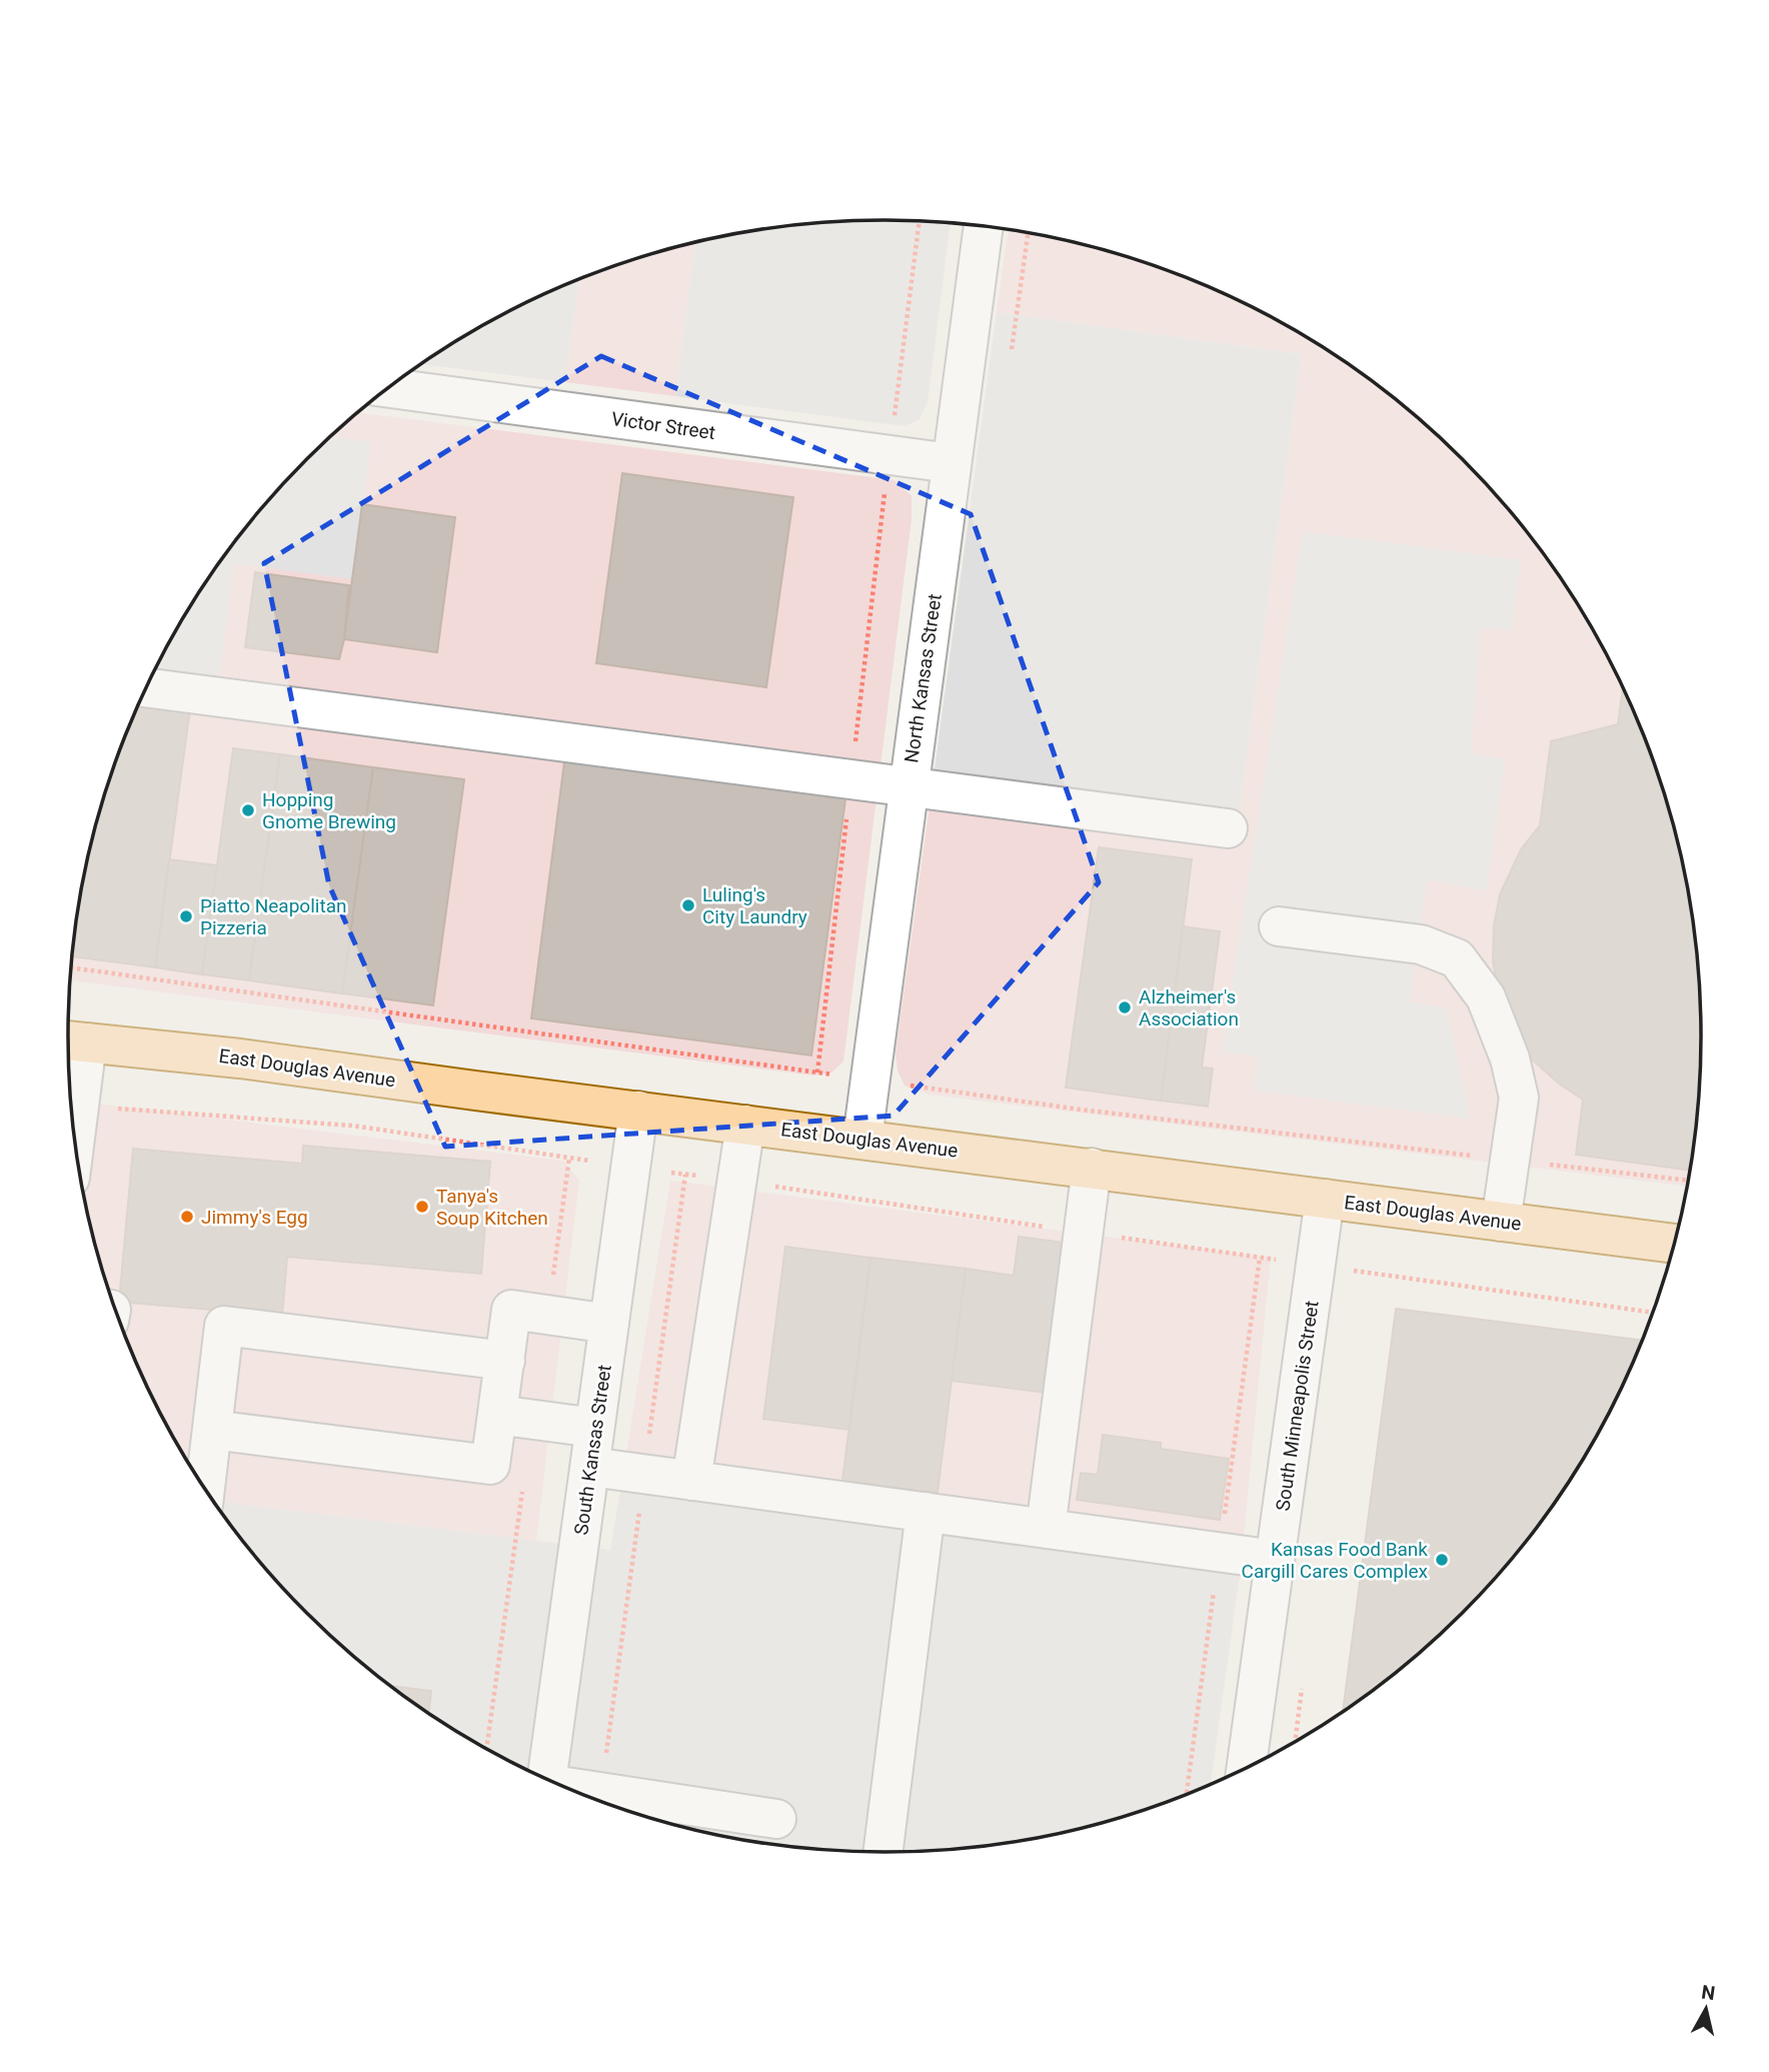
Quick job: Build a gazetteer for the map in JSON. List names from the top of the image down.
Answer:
{
  "streets": {
    "main road": ["East Douglas Avenue"],
    "street": [
      "Victor Street",
      "North Kansas Street",
      "South Minneapolis Street",
      "South Kansas Street"
    ]
  },
  "crossings": [
    ["Victor Street", "North Kansas Street"],
    ["North Kansas Street", "East Douglas Avenue"],
    ["East Douglas Avenue", "South Minneapolis Street"],
    ["East Douglas Avenue", "South Kansas Street"]
  ],
  "places": [
    "Hopping Gnome Brewing",
    "Luling's City Laundry",
    "Piatto Neapolitan Pizzeria",
    "Alzheimer's Association",
    "Tanya's Soup Kitchen",
    "Jimmy's Egg",
    "Kansas Food Bank Cargill Cares Complex"
  ],
  "north": "top"
}
